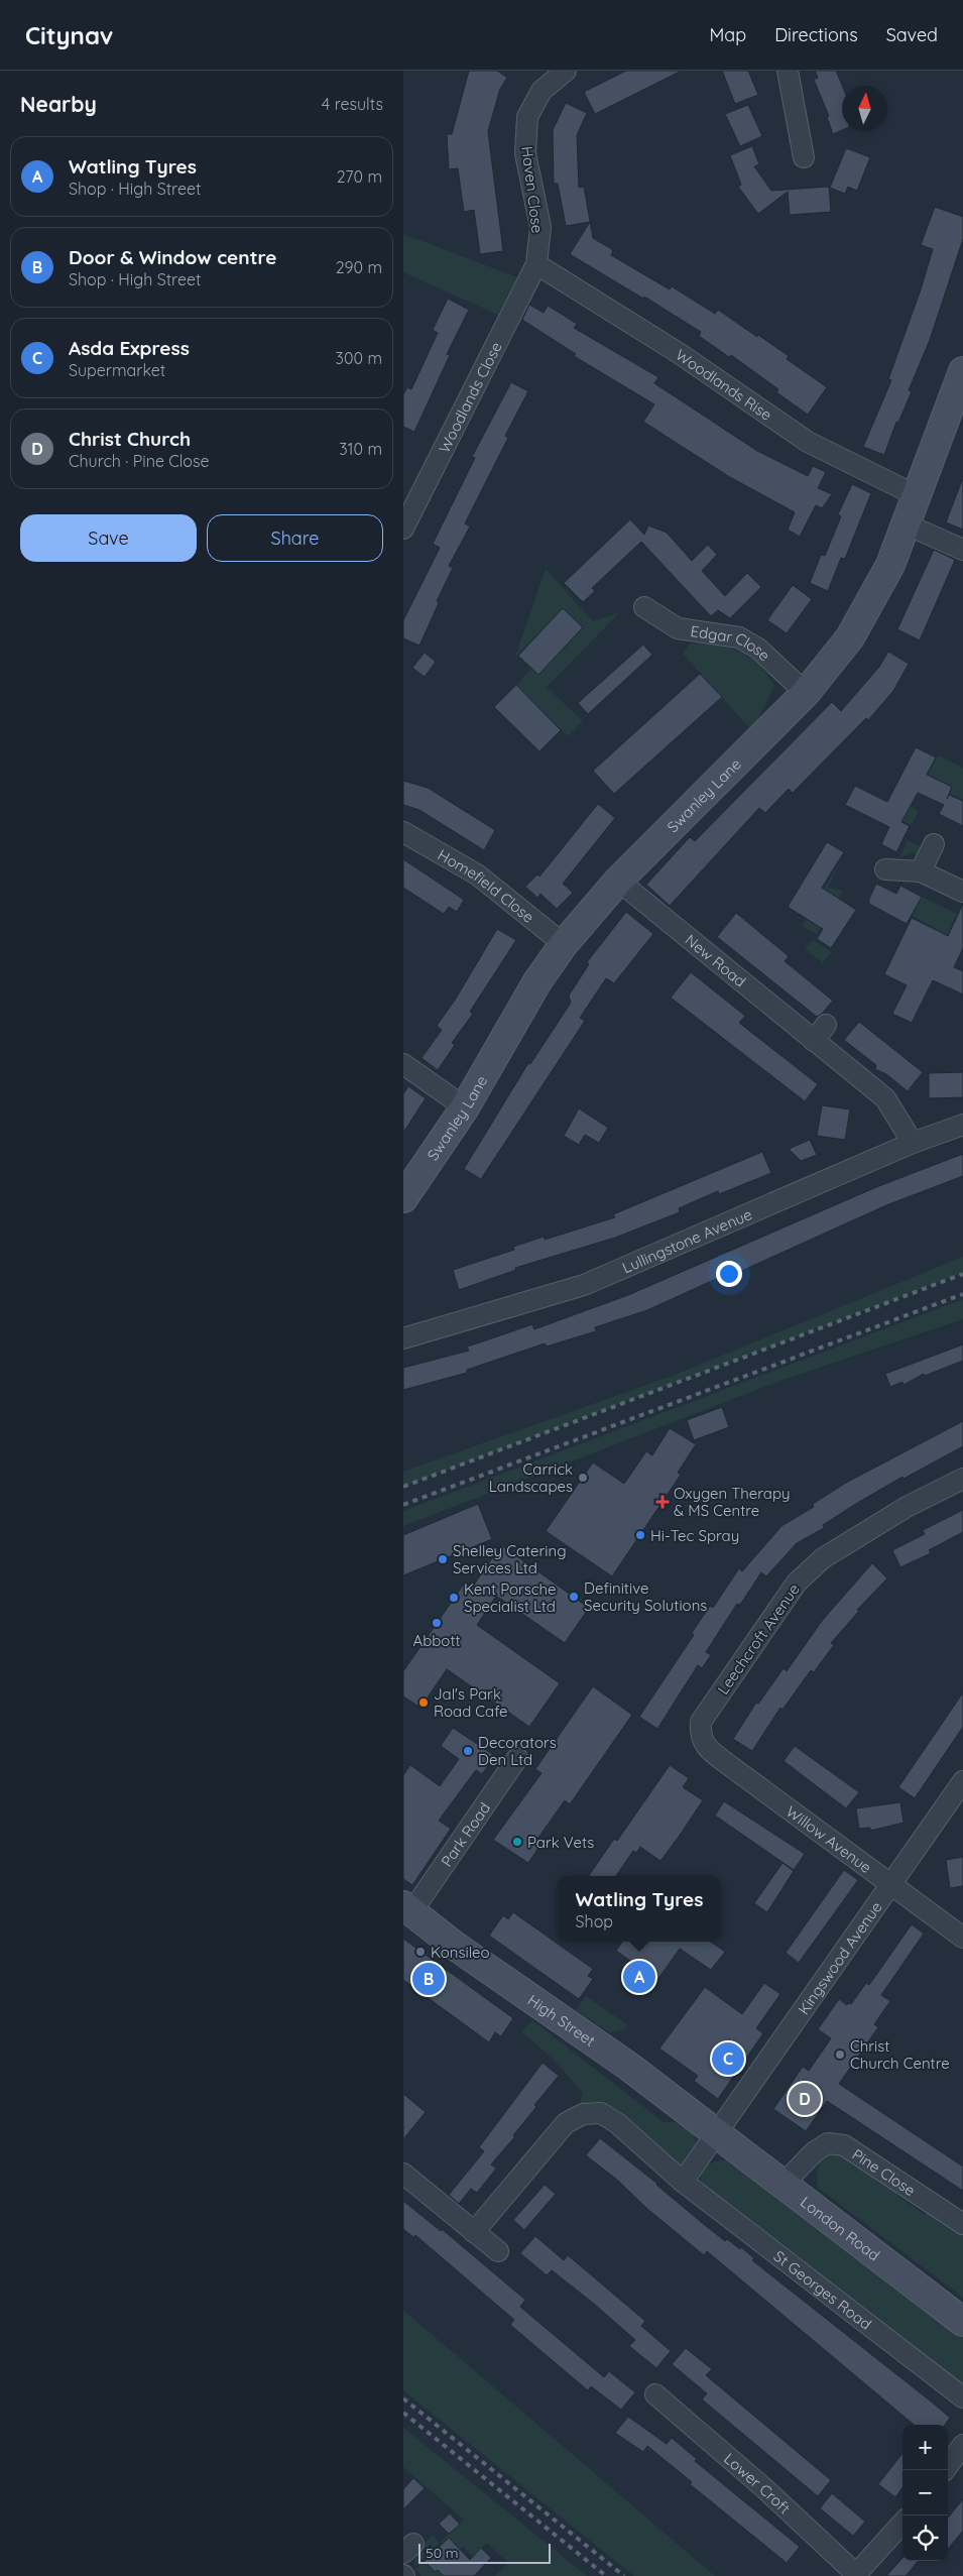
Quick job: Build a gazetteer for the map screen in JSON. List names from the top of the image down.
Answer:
{
  "streets": {
    "main road": ["Swanley Lane", "High Street", "London Road"],
    "street": [
      "Haven Close",
      "Woodlands Rise",
      "Woodlands Close",
      "Edgar Close",
      "Homefield Close",
      "New Road",
      "Lullingstone Avenue",
      "Leechcroft Avenue",
      "Park Road",
      "Willow Avenue",
      "Kingswood Avenue",
      "Pine Close",
      "St Georges Road",
      "Lower Croft"
    ]
  },
  "crossings": [
    ["Haven Close", "Woodlands Rise"],
    ["Haven Close", "Woodlands Close"],
    ["Woodlands Rise", "Woodlands Close"],
    ["Woodlands Rise", "Swanley Lane"],
    ["Edgar Close", "Swanley Lane"],
    ["Swanley Lane", "Homefield Close"],
    ["Swanley Lane", "New Road"],
    ["New Road", "Lullingstone Avenue"],
    ["Leechcroft Avenue", "Willow Avenue"],
    ["Park Road", "High Street"],
    ["Willow Avenue", "Kingswood Avenue"],
    ["Kingswood Avenue", "High Street"],
    ["Kingswood Avenue", "London Road"],
    ["High Street", "London Road"],
    ["Pine Close", "London Road"]
  ],
  "places": {
    "other": [
      "Carrick Landscapes",
      "Hi-Tec Spray",
      "Shelley Catering Services Ltd",
      "Definitive Security Solutions",
      "Kent Porsche Specialist Ltd",
      "Abbott",
      "Jal's Park Road Cafe",
      "Decorators Den Ltd",
      "Park Vets",
      "Konsileo",
      "Christ Church Centre"
    ],
    "health": ["Oxygen Therapy & MS Centre"]
  },
  "scale_bar": "50 m",
  "north": "top",
  "page": {
    "header": "Citynav",
    "nav": ["Map", "Directions", "Saved"],
    "heading": ["Nearby", "4 results"],
    "list": [
      {
        "mark": "A",
        "name": "Watling Tyres",
        "note": "Shop · High Street",
        "value": "270 m"
      },
      {
        "mark": "B",
        "name": "Door & Window centre",
        "note": "Shop · High Street",
        "value": "290 m"
      },
      {
        "mark": "C",
        "name": "Asda Express",
        "note": "Supermarket",
        "value": "300 m"
      },
      {
        "mark": "D",
        "name": "Christ Church",
        "note": "Church · Pine Close",
        "value": "310 m"
      }
    ],
    "buttons": ["Save", "Share"],
    "popup": ["Watling Tyres", "Shop"],
    "pins": [
      "A",
      "B",
      "C",
      "D"
    ],
    "map_buttons": ["+", "−"],
    "scale": "50 m"
  }
}
